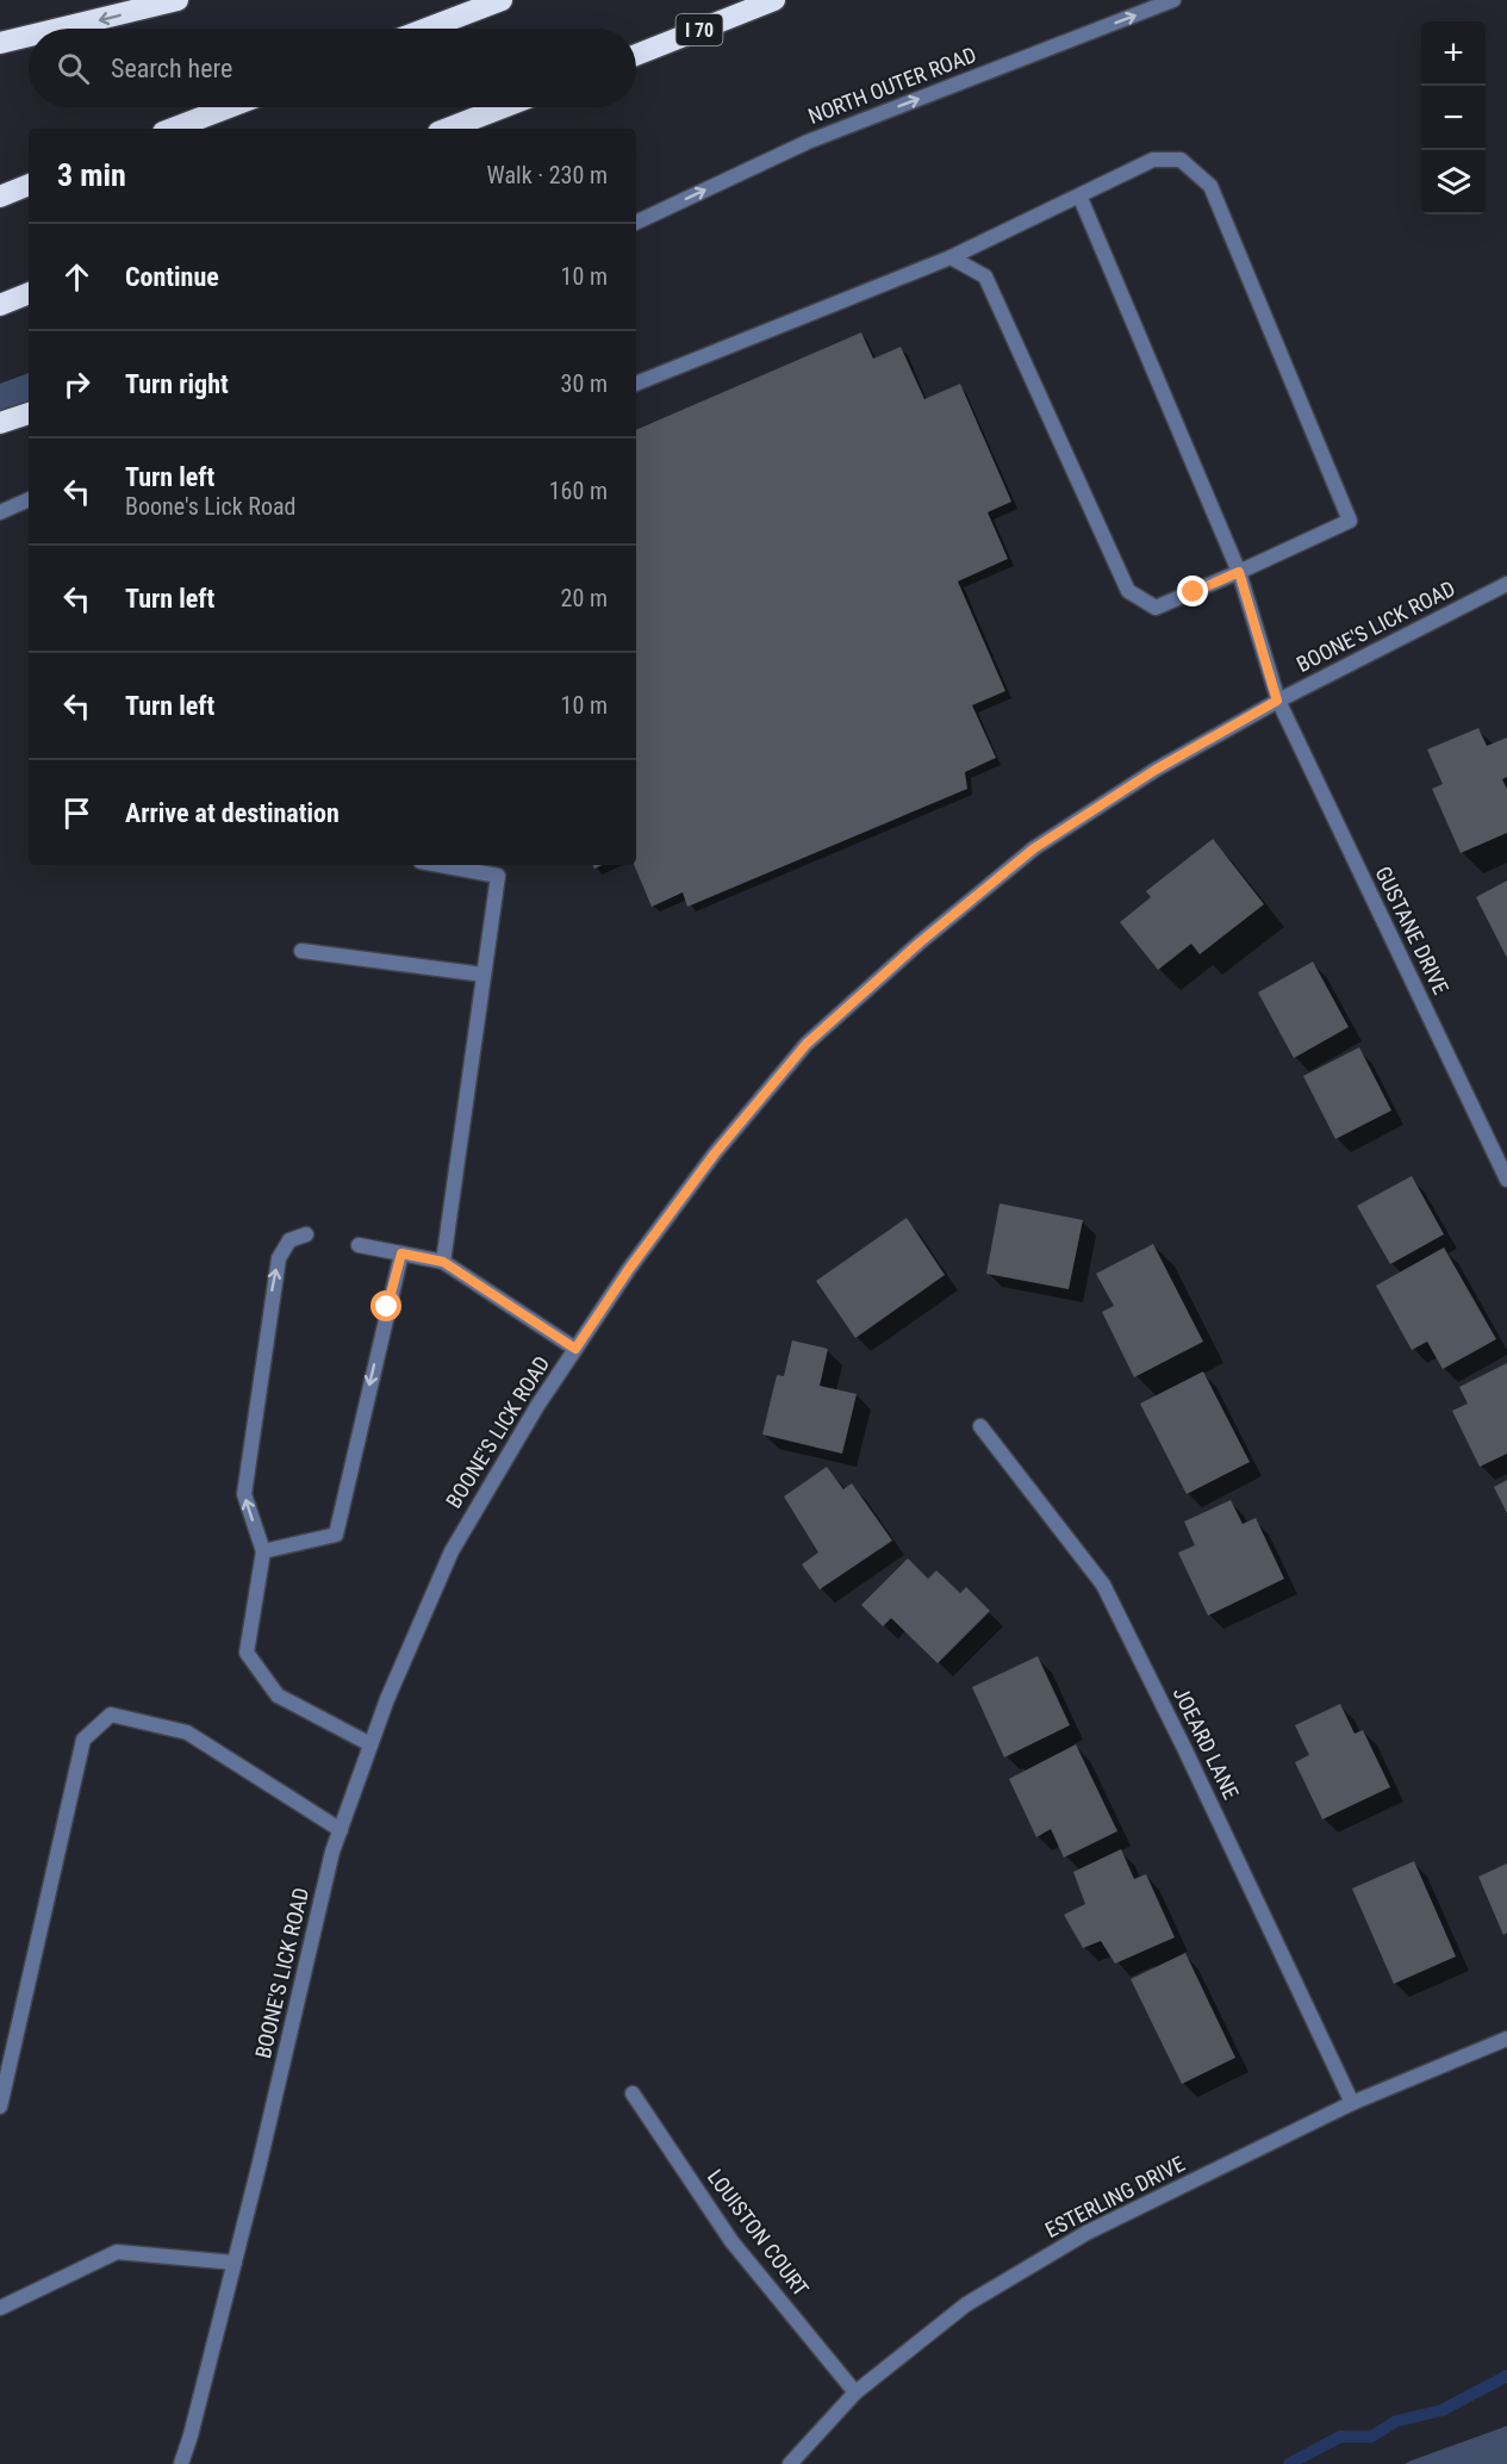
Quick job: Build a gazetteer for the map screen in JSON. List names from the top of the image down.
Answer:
{
  "streets": {
    "highway": ["I 70"],
    "street": [
      "NORTH OUTER ROAD",
      "BOONE'S LICK ROAD",
      "GUSTANE DRIVE",
      "JOEARD LANE",
      "ESTERLING DRIVE",
      "LOUISTON COURT"
    ]
  },
  "crossings": [
    ["BOONE'S LICK ROAD", "GUSTANE DRIVE"],
    ["JOEARD LANE", "ESTERLING DRIVE"],
    ["ESTERLING DRIVE", "LOUISTON COURT"]
  ],
  "one_way": ["NORTH OUTER ROAD"],
  "page": {
    "map_buttons": ["+", "−"],
    "search": "Search here",
    "heading": ["3 min", "Walk · 230 m"],
    "list": [
      ["Continue", "10 m"],
      ["Turn right", "30 m"],
      ["Turn left", "Boone's Lick Road", "160 m"],
      ["Turn left", "20 m"],
      ["Turn left", "10 m"],
      "Arrive at destination"
    ]
  }
}
